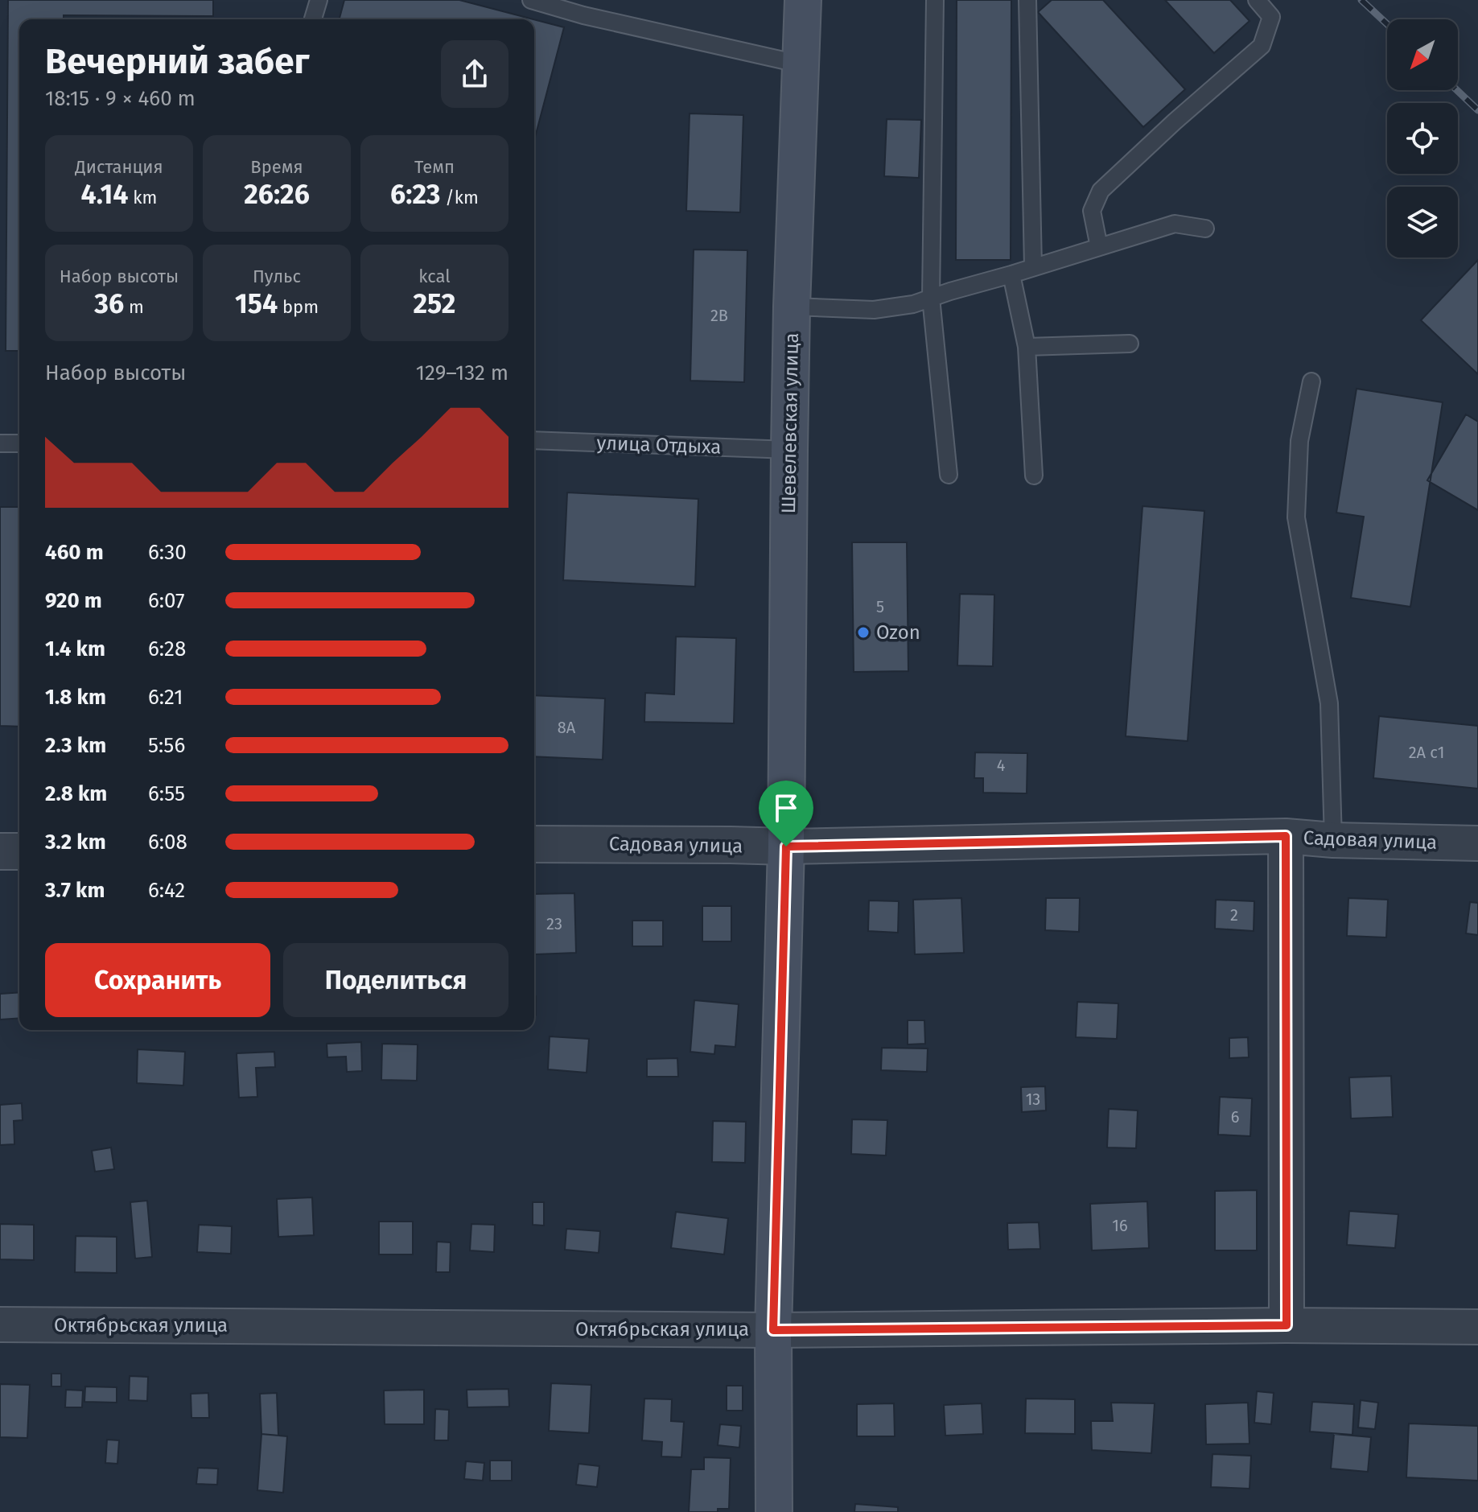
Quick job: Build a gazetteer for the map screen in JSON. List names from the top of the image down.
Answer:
{
  "streets": {
    "main road": ["Шевелевская улица"],
    "street": ["Садовая улица", "Октябрьская улица"],
    "lane": ["улица Отдыха"]
  },
  "crossings": [
    ["Шевелевская улица", "улица Отдыха"],
    ["Шевелевская улица", "Садовая улица"],
    ["Шевелевская улица", "Октябрьская улица"]
  ],
  "places": ["Ozon"],
  "house_numbers": [
    "2В",
    "5",
    "8А",
    "2А с1",
    "4",
    "2",
    "23",
    "13",
    "6",
    "16"
  ],
  "north": "bottom left",
  "page": {
    "heading": ["Вечерний забег", "18:15 · 9 × 460 m"],
    "stats": [
      ["Дистанция", "4.14 km"],
      ["Время", "26:26"],
      ["Темп", "6:23 /km"],
      ["Набор высоты", "36 m"],
      ["Пульс", "154 bpm"],
      ["kcal", "252"]
    ],
    "chart": ["Набор высоты", "129–132 m"],
    "list": [
      {
        "name": "460 m",
        "note": "6:30"
      },
      {
        "name": "920 m",
        "note": "6:07"
      },
      {
        "name": "1.4 km",
        "note": "6:28"
      },
      {
        "name": "1.8 km",
        "note": "6:21"
      },
      {
        "name": "2.3 km",
        "note": "5:56"
      },
      {
        "name": "2.8 km",
        "note": "6:55"
      },
      {
        "name": "3.2 km",
        "note": "6:08"
      },
      {
        "name": "3.7 km",
        "note": "6:42"
      }
    ],
    "buttons": ["Сохранить", "Поделиться"]
  }
}
